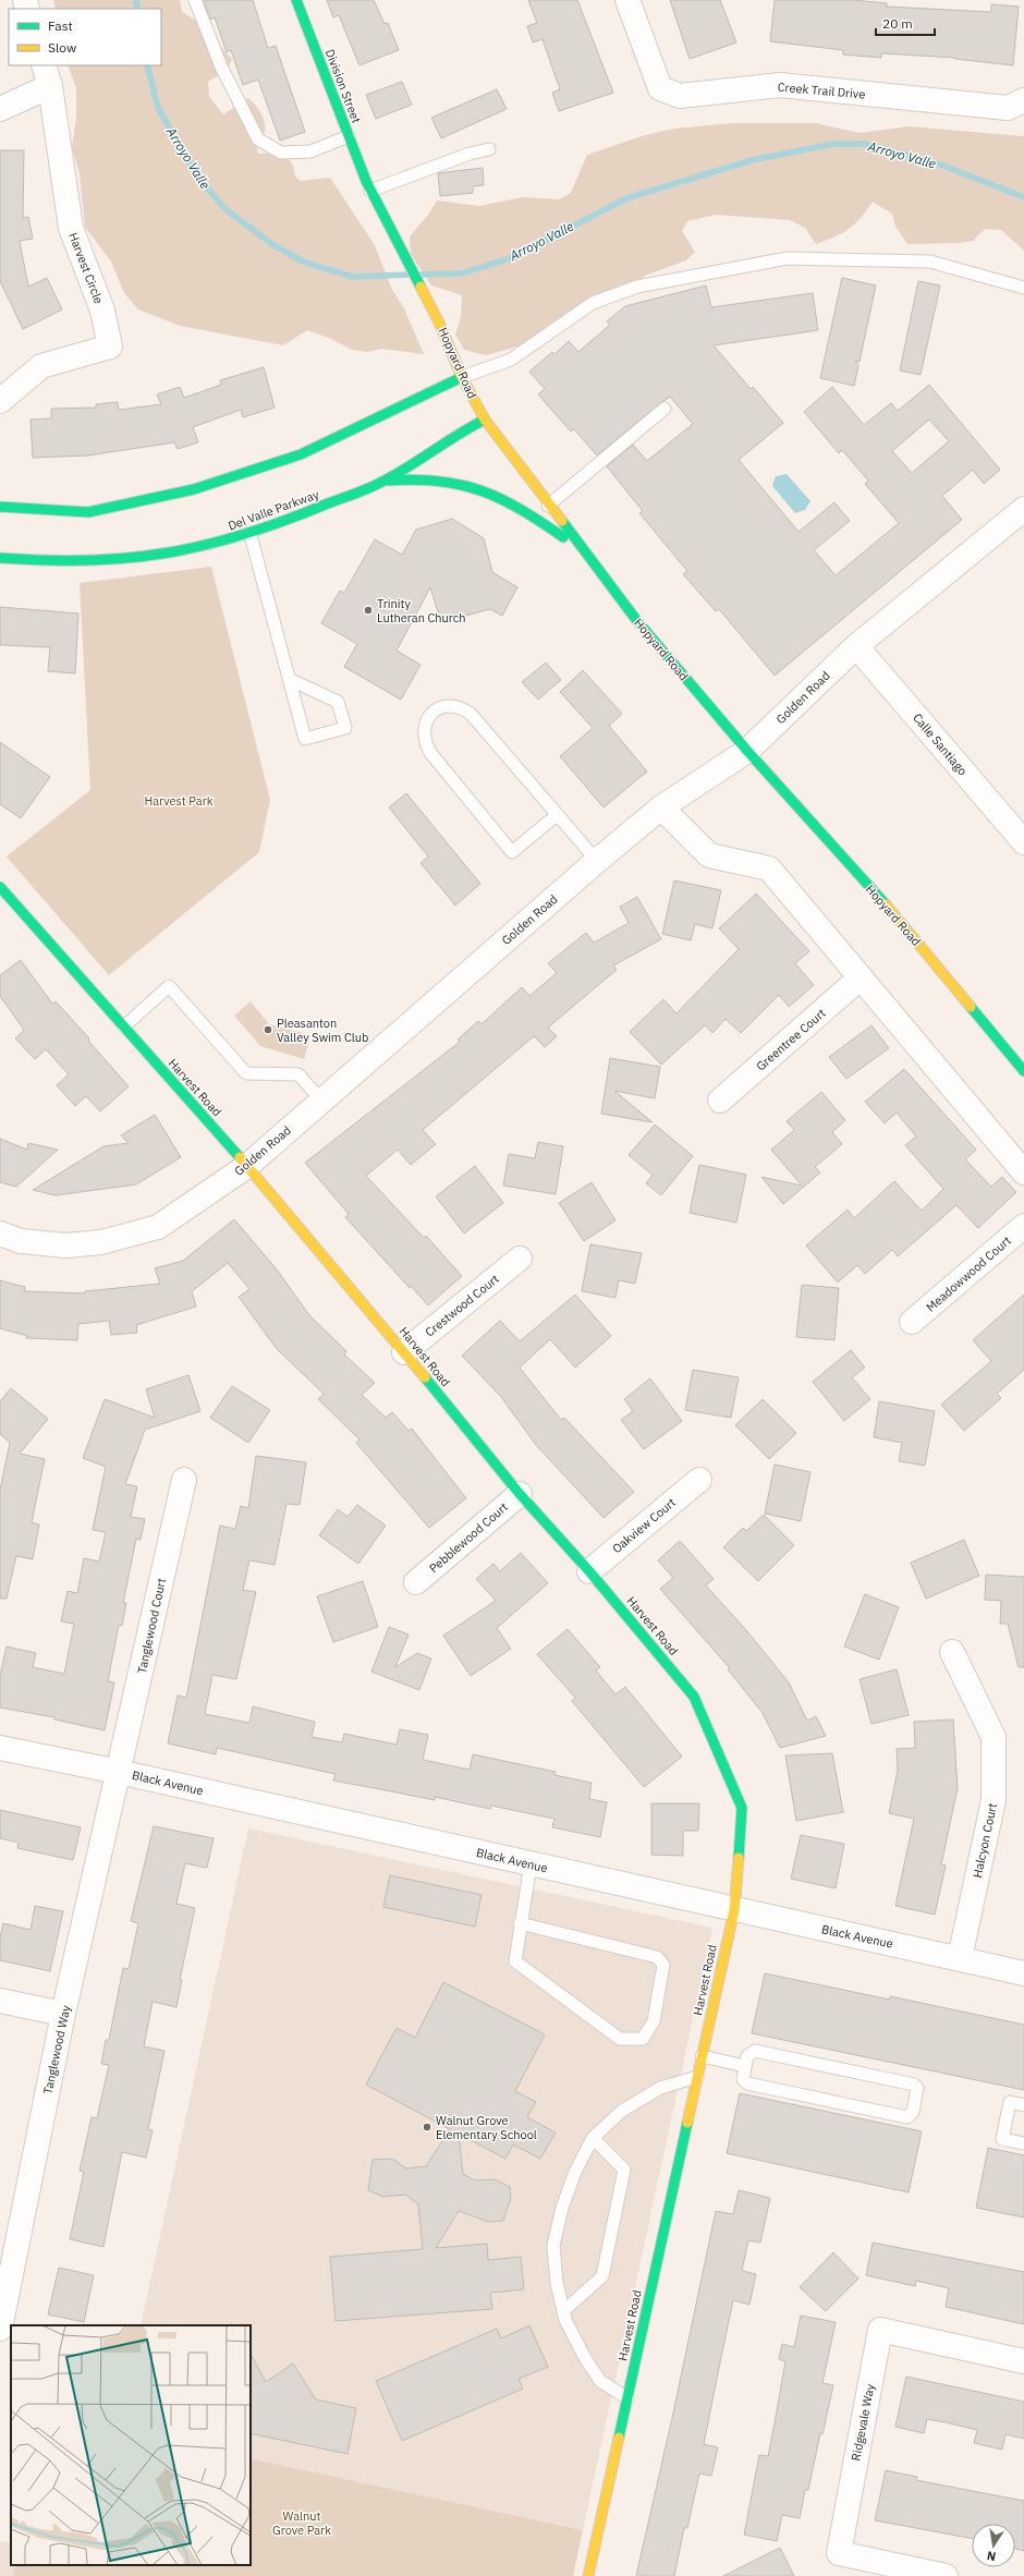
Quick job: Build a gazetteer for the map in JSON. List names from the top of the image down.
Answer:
{
  "streets": {
    "street": [
      "Division Street",
      "Creek Trail Drive",
      "Harvest Circle",
      "Hopyard Road",
      "Del Valle Parkway",
      "Golden Road",
      "Calle Santiago",
      "Greentree Court",
      "Harvest Road",
      "Meadowwood Court",
      "Crestwood Court",
      "Oakview Court",
      "Pebblewood Court",
      "Tanglewood Court",
      "Black Avenue",
      "Halcyon Court",
      "Tanglewood Way",
      "Ridgevale Way"
    ]
  },
  "crossings": [
    ["Division Street", "Hopyard Road"],
    ["Hopyard Road", "Del Valle Parkway"],
    ["Hopyard Road", "Golden Road"],
    ["Golden Road", "Calle Santiago"],
    ["Golden Road", "Harvest Road"],
    ["Harvest Road", "Crestwood Court"],
    ["Harvest Road", "Oakview Court"],
    ["Harvest Road", "Pebblewood Court"],
    ["Harvest Road", "Black Avenue"],
    ["Tanglewood Court", "Black Avenue"],
    ["Tanglewood Court", "Tanglewood Way"],
    ["Black Avenue", "Halcyon Court"],
    ["Black Avenue", "Tanglewood Way"]
  ],
  "water": ["Arroyo Valle"],
  "parks": ["Harvest Park", "Walnut Grove Park"],
  "places": ["Trinity Lutheran Church", "Pleasanton Valley Swim Club", "Walnut Grove Elementary School"],
  "legend": ["Fast", "Slow"],
  "scale_bar": "20 m",
  "north": "bottom"
}
